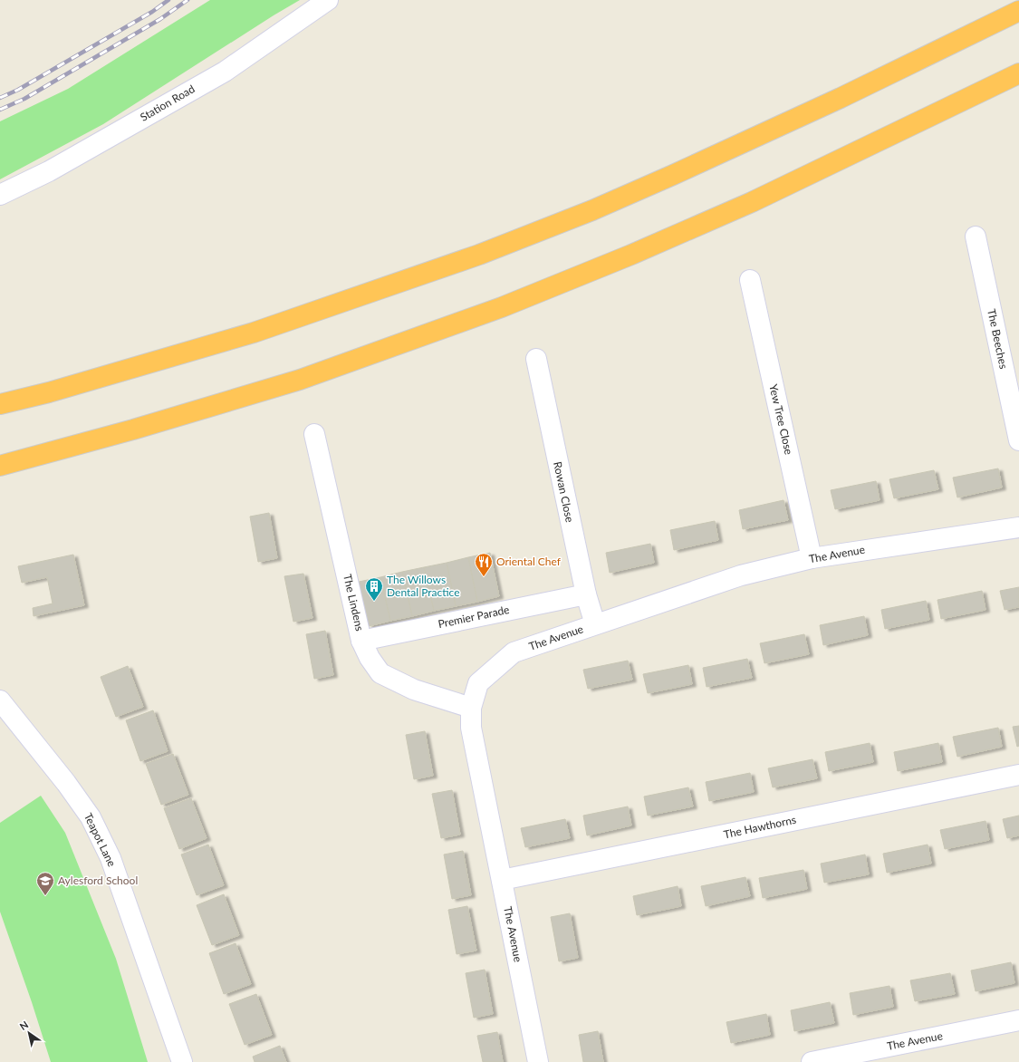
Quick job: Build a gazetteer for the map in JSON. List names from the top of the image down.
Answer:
{
  "streets": {
    "street": [
      "Station Road",
      "The Beeches",
      "Yew Tree Close",
      "Rowan Close",
      "The Avenue",
      "The Lindens",
      "Premier Parade",
      "The Hawthorns",
      "Teapot Lane"
    ]
  },
  "crossings": [
    ["Yew Tree Close", "The Avenue"],
    ["Rowan Close", "The Avenue"],
    ["Rowan Close", "Premier Parade"],
    ["The Avenue", "The Lindens"],
    ["The Avenue", "The Hawthorns"],
    ["The Lindens", "Premier Parade"]
  ],
  "places": {
    "restaurant": ["Oriental Chef"],
    "building": ["The Willows Dental Practice"],
    "school or university": ["Aylesford School"]
  },
  "north": "top left"
}
